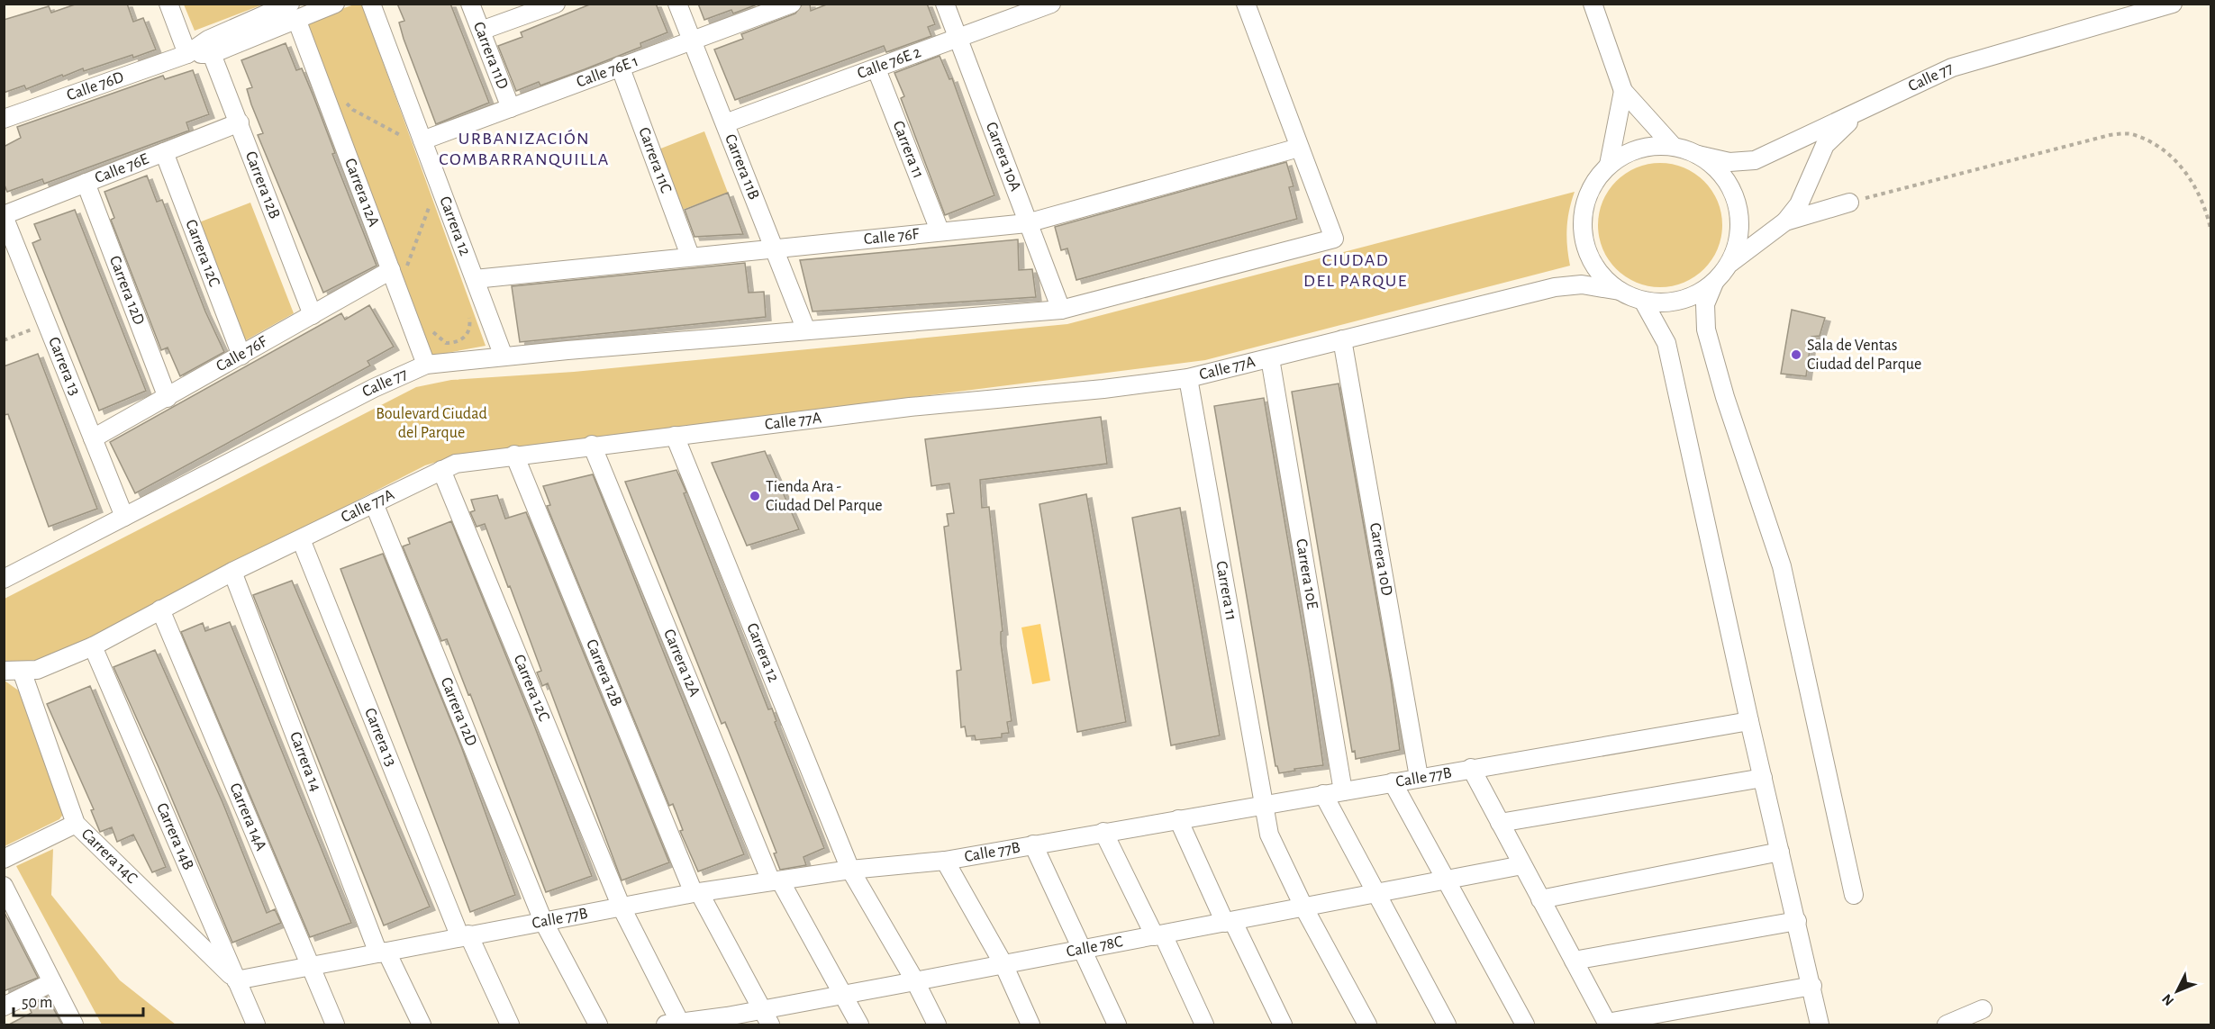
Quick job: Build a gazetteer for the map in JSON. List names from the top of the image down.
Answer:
{
  "streets": {
    "street": [
      "Carrera 11D",
      "Calle 76E 2",
      "Calle 76E 1",
      "Calle 77",
      "Calle 76D",
      "Carrera 11",
      "Carrera 10A",
      "Carrera 11C",
      "Carrera 11B",
      "Calle 76E",
      "Carrera 12B",
      "Carrera 12A",
      "Carrera 12",
      "Calle 76F",
      "Carrera 12C",
      "Carrera 12D",
      "Carrera 13",
      "Calle 77A",
      "Carrera 10D",
      "Carrera 10E",
      "Carrera 14",
      "Calle 77B",
      "Carrera 14A",
      "Carrera 14B",
      "Carrera 14C",
      "Calle 78C"
    ]
  },
  "crossings": [
    ["Carrera 11D", "Calle 76E 1"],
    ["Calle 76E 2", "Carrera 11"],
    ["Calle 76E 2", "Carrera 10A"],
    ["Calle 76E 2", "Carrera 11B"],
    ["Calle 76E 1", "Carrera 11C"],
    ["Calle 76E 1", "Carrera 11B"],
    ["Calle 76E 1", "Carrera 12"],
    ["Calle 77", "Carrera 10A"],
    ["Calle 77", "Carrera 11B"],
    ["Calle 77", "Carrera 12A"],
    ["Calle 77", "Carrera 12"],
    ["Calle 77", "Calle 76F"],
    ["Calle 77", "Carrera 13"],
    ["Calle 77", "Calle 77A"],
    ["Calle 76D", "Carrera 12B"],
    ["Calle 76D", "Carrera 12A"],
    ["Carrera 11", "Calle 76F"],
    ["Carrera 11", "Calle 77A"],
    ["Carrera 11", "Calle 77B"],
    ["Carrera 11", "Calle 78C"],
    ["Carrera 10A", "Calle 76F"],
    ["Carrera 11C", "Calle 76F"],
    ["Carrera 11B", "Calle 76F"],
    ["Calle 76E", "Carrera 12B"],
    ["Calle 76E", "Carrera 12C"],
    ["Calle 76E", "Carrera 12D"],
    ["Calle 76E", "Carrera 13"],
    ["Carrera 12B", "Calle 76F"],
    ["Carrera 12B", "Calle 77A"],
    ["Carrera 12B", "Calle 77B"],
    ["Carrera 12B", "Calle 78C"],
    ["Carrera 12A", "Calle 76F"],
    ["Carrera 12A", "Calle 77A"],
    ["Carrera 12A", "Calle 77B"],
    ["Carrera 12A", "Calle 78C"],
    ["Carrera 12", "Calle 76F"],
    ["Carrera 12", "Calle 77A"],
    ["Carrera 12", "Calle 77B"],
    ["Carrera 12", "Calle 78C"],
    ["Calle 76F", "Carrera 12C"],
    ["Calle 76F", "Carrera 12D"],
    ["Calle 76F", "Carrera 13"],
    ["Carrera 12C", "Calle 77A"],
    ["Carrera 12C", "Calle 77B"],
    ["Carrera 12C", "Calle 78C"],
    ["Carrera 12D", "Calle 77A"],
    ["Carrera 12D", "Calle 77B"],
    ["Carrera 13", "Calle 77A"],
    ["Carrera 13", "Calle 77B"],
    ["Calle 77A", "Carrera 10D"],
    ["Calle 77A", "Carrera 10E"],
    ["Calle 77A", "Carrera 14"],
    ["Calle 77A", "Carrera 14A"],
    ["Calle 77A", "Carrera 14B"],
    ["Calle 77A", "Carrera 14C"],
    ["Carrera 10D", "Calle 77B"],
    ["Carrera 10E", "Calle 77B"],
    ["Carrera 14", "Calle 77B"],
    ["Calle 77B", "Carrera 14A"],
    ["Calle 77B", "Carrera 14B"],
    ["Calle 77B", "Carrera 14C"],
    ["Carrera 14B", "Carrera 14C"]
  ],
  "districts": ["URBANIZACIÓN COMBARRANQUILLA", "CIUDAD DEL PARQUE"],
  "parks": ["Boulevard Ciudad del Parque"],
  "places": ["Sala de Ventas Ciudad del Parque", "Tienda Ara - Ciudad Del Parque"],
  "scale_bar": "50 m",
  "north": "bottom left"
}
